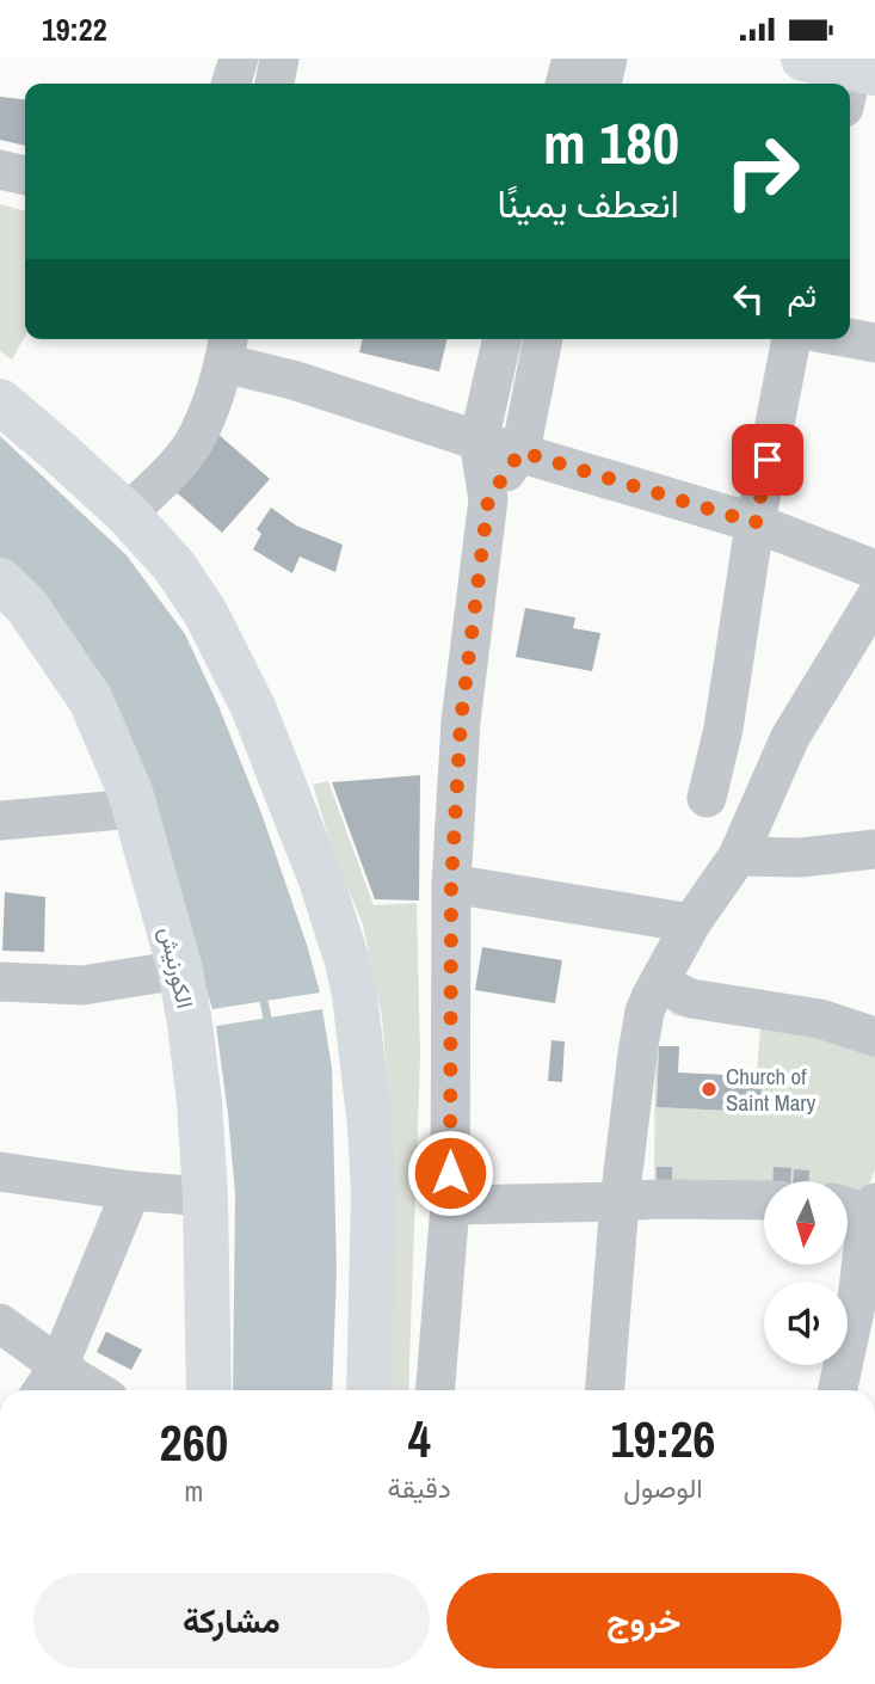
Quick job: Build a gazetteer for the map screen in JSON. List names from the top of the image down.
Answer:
{
  "streets": {
    "main road": ["الكورنيش"]
  },
  "places": ["Church of Saint Mary"],
  "north": "bottom",
  "page": {
    "status": "19:22",
    "turn": ["180 m", "انعطف يمينًا"],
    "then": "ثم",
    "eta": [
      "19:26",
      "الوصول",
      "4",
      "دقيقة",
      "260",
      "m"
    ],
    "buttons": ["خروج", "مشاركة"]
  }
}
